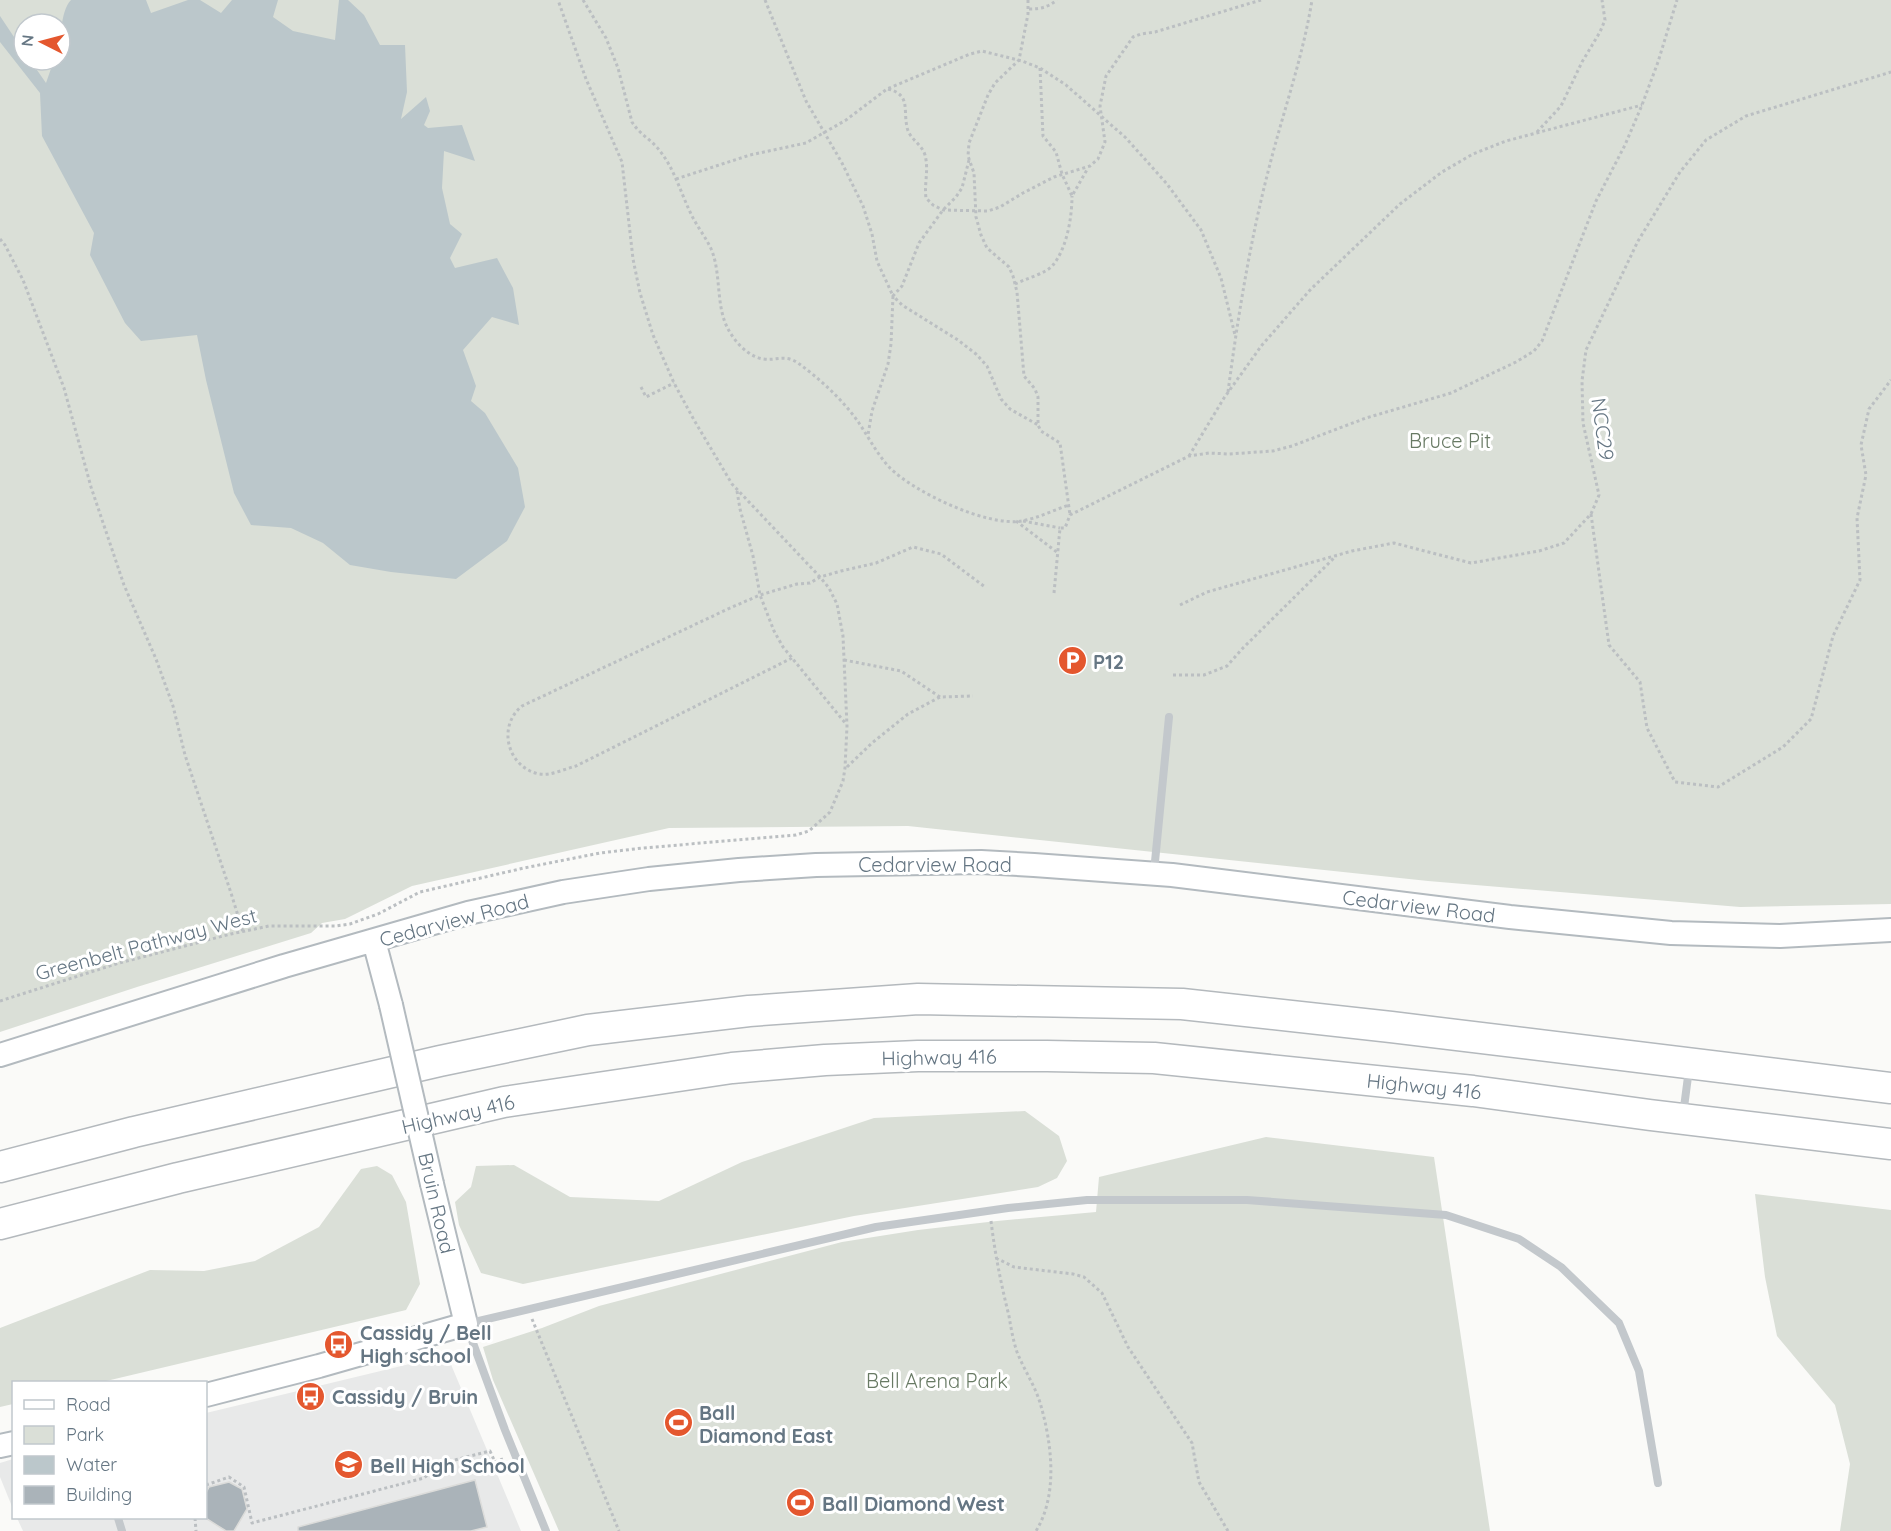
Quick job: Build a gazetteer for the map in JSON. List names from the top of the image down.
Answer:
{
  "streets": {
    "highway": ["Highway 416"],
    "main road": ["Cedarview Road", "Bruin Road"],
    "path": ["NCC29", "Greenbelt Pathway West"]
  },
  "crossings": [
    ["Cedarview Road", "Bruin Road"]
  ],
  "parks": ["Bruce Pit", "Bell Arena Park"],
  "places": {
    "parking": ["P12"],
    "bus stop": ["Cassidy / Bell High school", "Cassidy / Bruin"],
    "sports": ["Ball Diamond East", "Ball Diamond West"],
    "school or university": ["Bell High School"]
  },
  "legend": [
    "Road",
    "Park",
    "Water",
    "Building"
  ],
  "north": "left"
}
